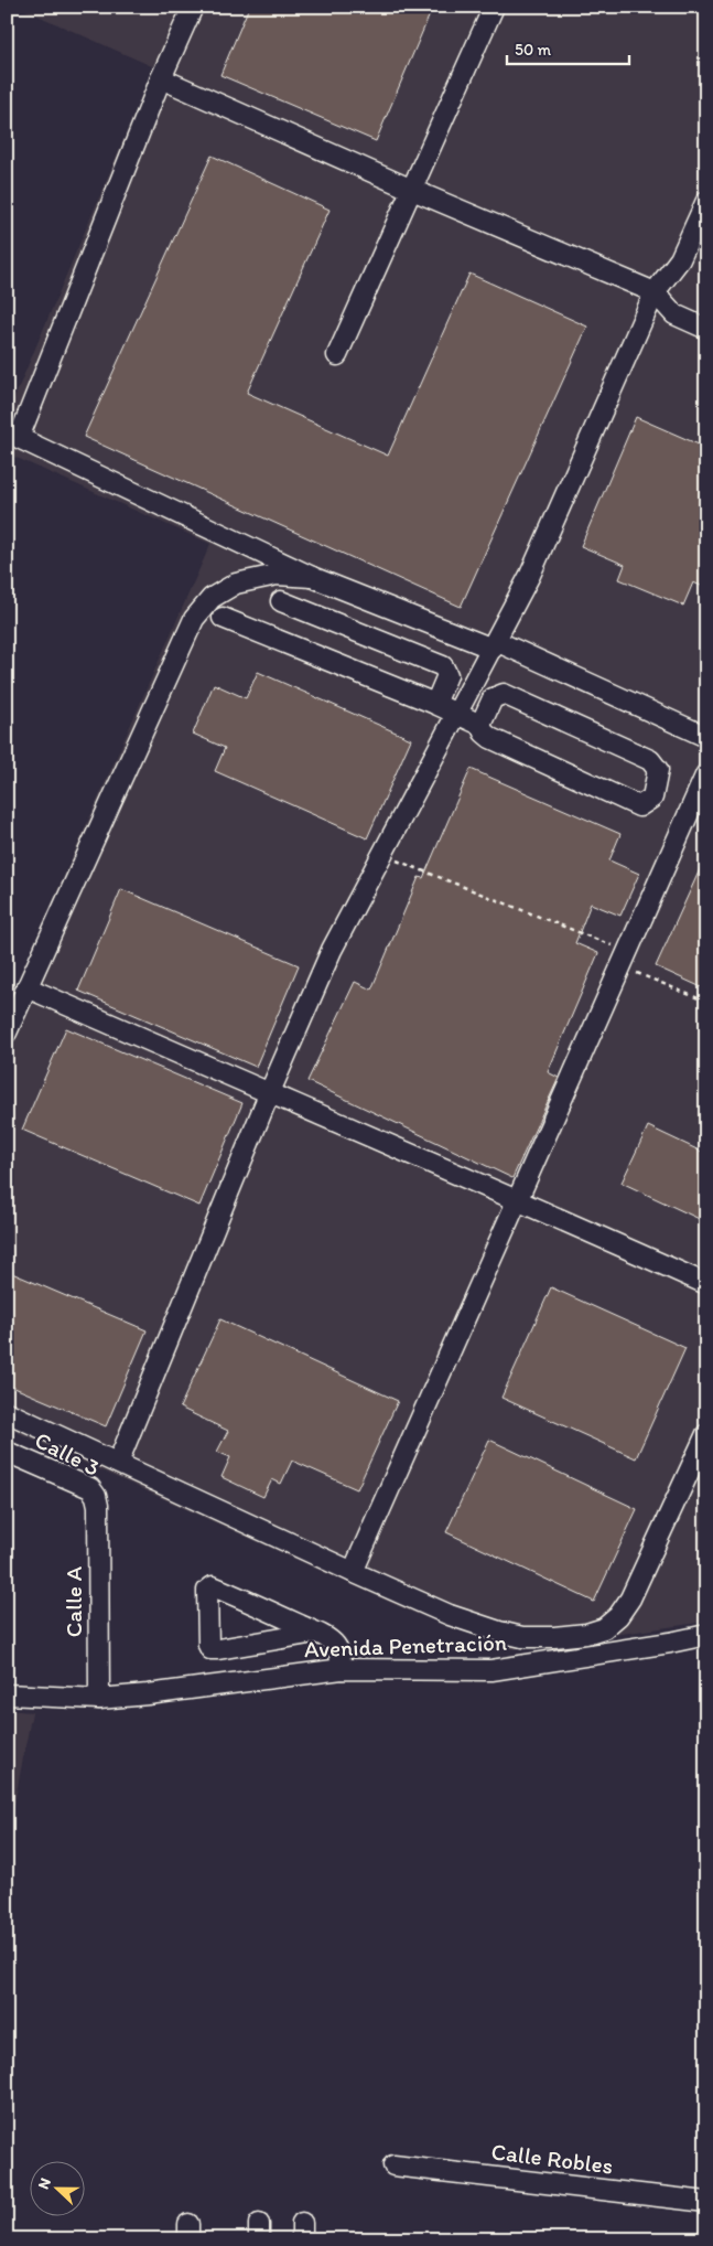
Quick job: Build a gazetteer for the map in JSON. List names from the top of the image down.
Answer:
{
  "streets": {
    "street": [
      "Calle 3",
      "Calle A",
      "Avenida Penetración",
      "Calle Robles"
    ]
  },
  "crossings": [
    ["Calle 3", "Calle A"],
    ["Calle A", "Avenida Penetración"]
  ],
  "scale_bar": "50 m",
  "north": "left"
}
